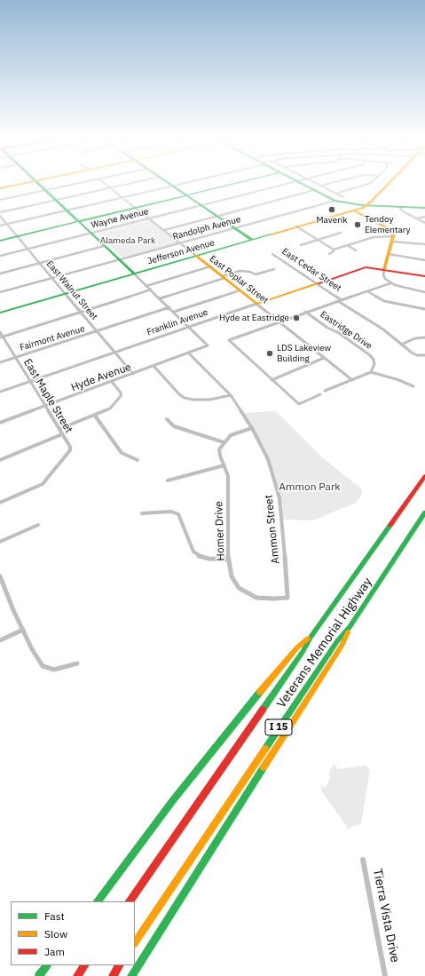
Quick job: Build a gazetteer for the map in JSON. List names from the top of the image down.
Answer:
{
  "streets": {
    "main road": [
      "Jefferson Avenue",
      "East Poplar Street",
      "Franklin Avenue",
      "Veterans Memorial Highway",
      "I 15"
    ],
    "street": [
      "Wayne Avenue",
      "Randolph Avenue",
      "East Cedar Street",
      "East Walnut Street",
      "Eastridge Drive",
      "Fairmont Avenue",
      "Hyde Avenue",
      "East Maple Street",
      "Ammon Street",
      "Homer Drive",
      "Tierra Vista Drive"
    ]
  },
  "crossings": [
    ["Wayne Avenue", "East Poplar Street"],
    ["Wayne Avenue", "East Walnut Street"],
    ["Randolph Avenue", "East Poplar Street"],
    ["Randolph Avenue", "East Walnut Street"],
    ["Jefferson Avenue", "East Poplar Street"],
    ["Jefferson Avenue", "East Walnut Street"],
    ["East Cedar Street", "Franklin Avenue"],
    ["East Poplar Street", "Franklin Avenue"],
    ["East Walnut Street", "Franklin Avenue"],
    ["East Walnut Street", "Fairmont Avenue"],
    ["East Walnut Street", "Hyde Avenue"],
    ["Franklin Avenue", "Hyde Avenue"],
    ["Franklin Avenue", "East Maple Street"],
    ["Fairmont Avenue", "East Maple Street"],
    ["Hyde Avenue", "East Maple Street"],
    ["Hyde Avenue", "Ammon Street"],
    ["Ammon Street", "Homer Drive"]
  ],
  "parks": ["Alameda Park", "Ammon Park"],
  "places": [
    "Maverik",
    "Tendoy Elementary",
    "Hyde at Eastridge",
    "LDS Lakeview Building"
  ],
  "legend": ["Fast", "Slow", "Jam"]
}
